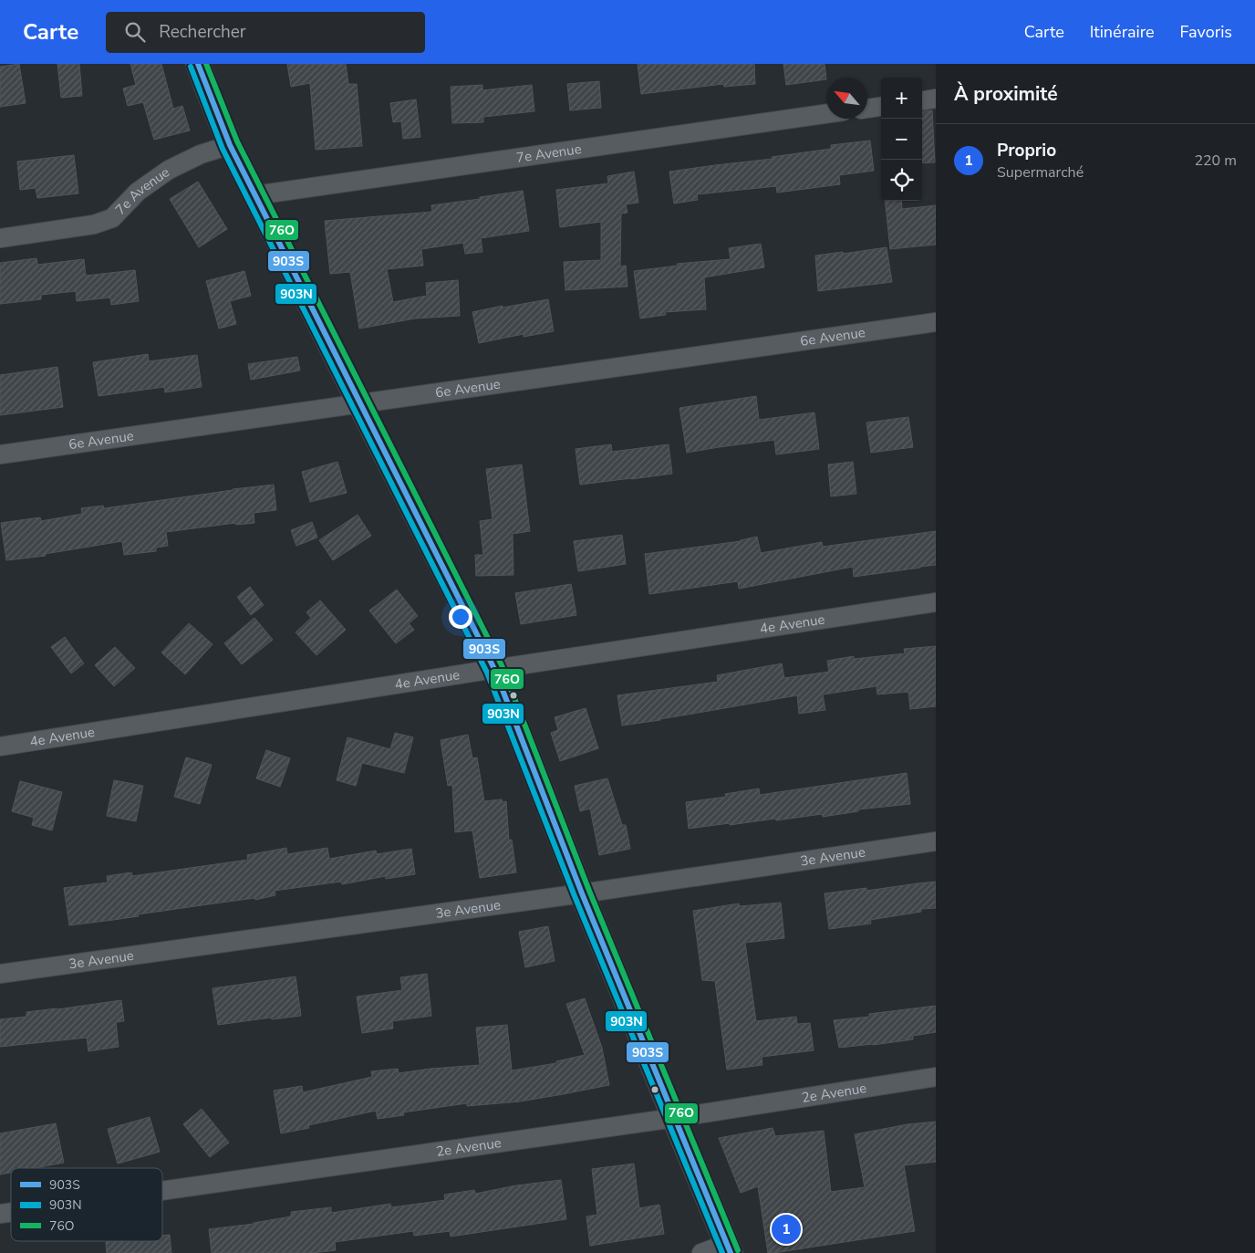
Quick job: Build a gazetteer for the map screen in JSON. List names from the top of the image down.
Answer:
{
  "streets": {
    "street": [
      "7e Avenue",
      "6e Avenue",
      "4e Avenue",
      "3e Avenue",
      "2e Avenue"
    ]
  },
  "lines": ["transit line 903S", "transit line 76O", "transit line 903N"],
  "legend": ["903S", "903N", "76O"],
  "north": "top left",
  "page": {
    "header": "Carte",
    "search": "Rechercher",
    "nav": ["Carte", "Itinéraire", "Favoris"],
    "heading": "À proximité",
    "map_buttons": ["+", "−"],
    "list": [
      {
        "mark": "1",
        "name": "Proprio",
        "note": "Supermarché",
        "value": "220 m"
      }
    ],
    "pins": "1"
  }
}
